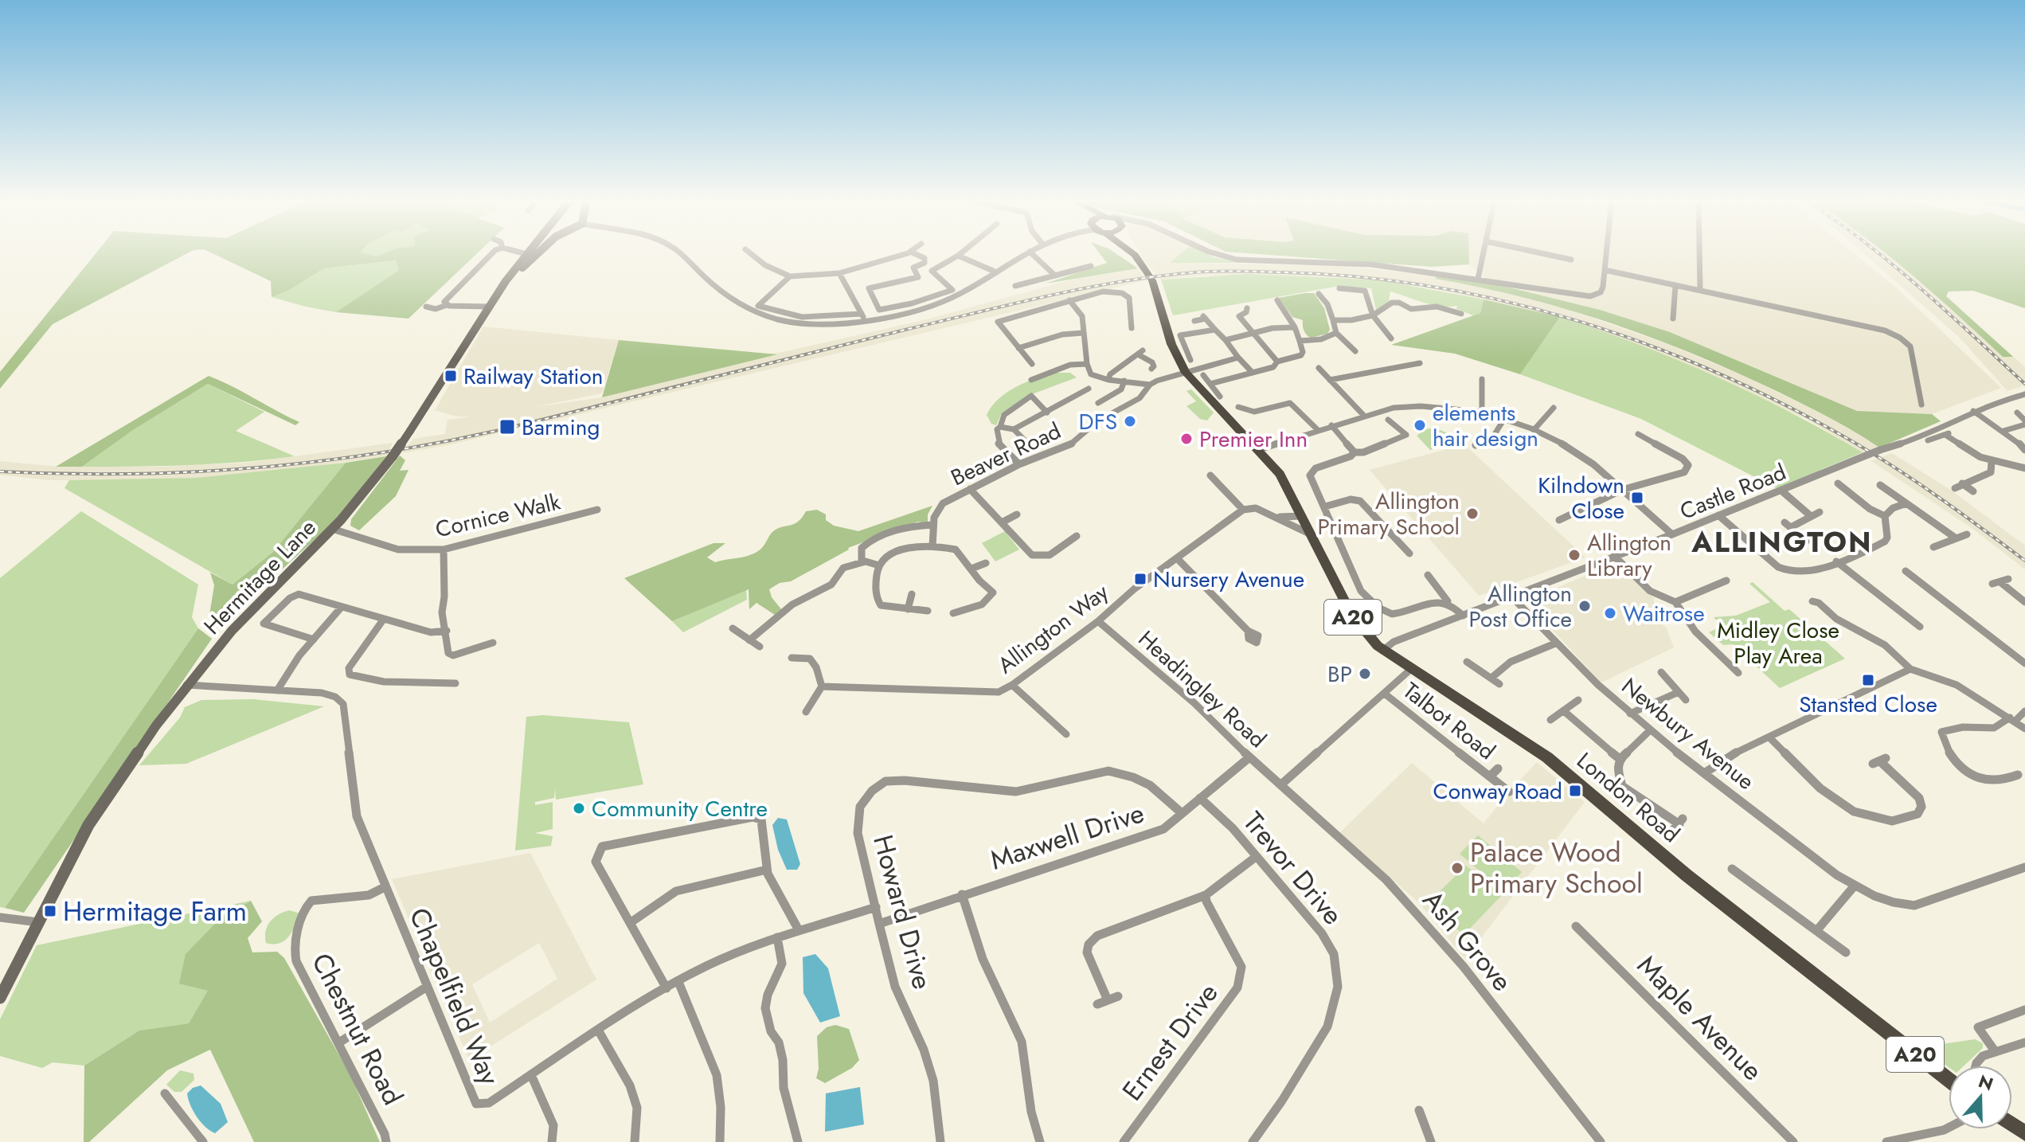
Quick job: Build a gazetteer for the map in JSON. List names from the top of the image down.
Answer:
{
  "streets": {
    "main road": ["Hermitage Lane", "A20", "London Road"],
    "street": [
      "Beaver Road",
      "Castle Road",
      "Cornice Walk",
      "Allington Way",
      "Headingley Road",
      "Talbot Road",
      "Newbury Avenue",
      "Maxwell Drive",
      "Trevor Drive",
      "Howard Drive",
      "Ash Grove",
      "Chapelfield Way",
      "Maple Avenue",
      "Chestnut Road",
      "Ernest Drive"
    ]
  },
  "crossings": [
    ["Beaver Road", "A20"],
    ["Castle Road", "Newbury Avenue"],
    ["Castle Road", "London Road"],
    ["Cornice Walk", "Hermitage Lane"],
    ["Hermitage Lane", "Chapelfield Way"],
    ["A20", "London Road"],
    ["Allington Way", "Headingley Road"],
    ["Headingley Road", "Maxwell Drive"],
    ["Headingley Road", "Ash Grove"],
    ["Maxwell Drive", "Trevor Drive"],
    ["Maxwell Drive", "Howard Drive"],
    ["Howard Drive", "Chapelfield Way"],
    ["Chapelfield Way", "Chestnut Road"]
  ],
  "districts": ["ALLINGTON"],
  "parks": ["Midley Close Play Area"],
  "places": {
    "transit": [
      "Railway Station",
      "Barming",
      "Kilndown Close",
      "Nursery Avenue",
      "Stansted Close",
      "Conway Road",
      "Hermitage Farm"
    ],
    "other": [
      "DFS",
      "elements hair design",
      "Premier Inn",
      "Allington Primary School",
      "Allington Library",
      "Allington Post Office",
      "Waitrose",
      "BP",
      "Community Centre",
      "Palace Wood Primary School"
    ]
  },
  "north": "top"
}
